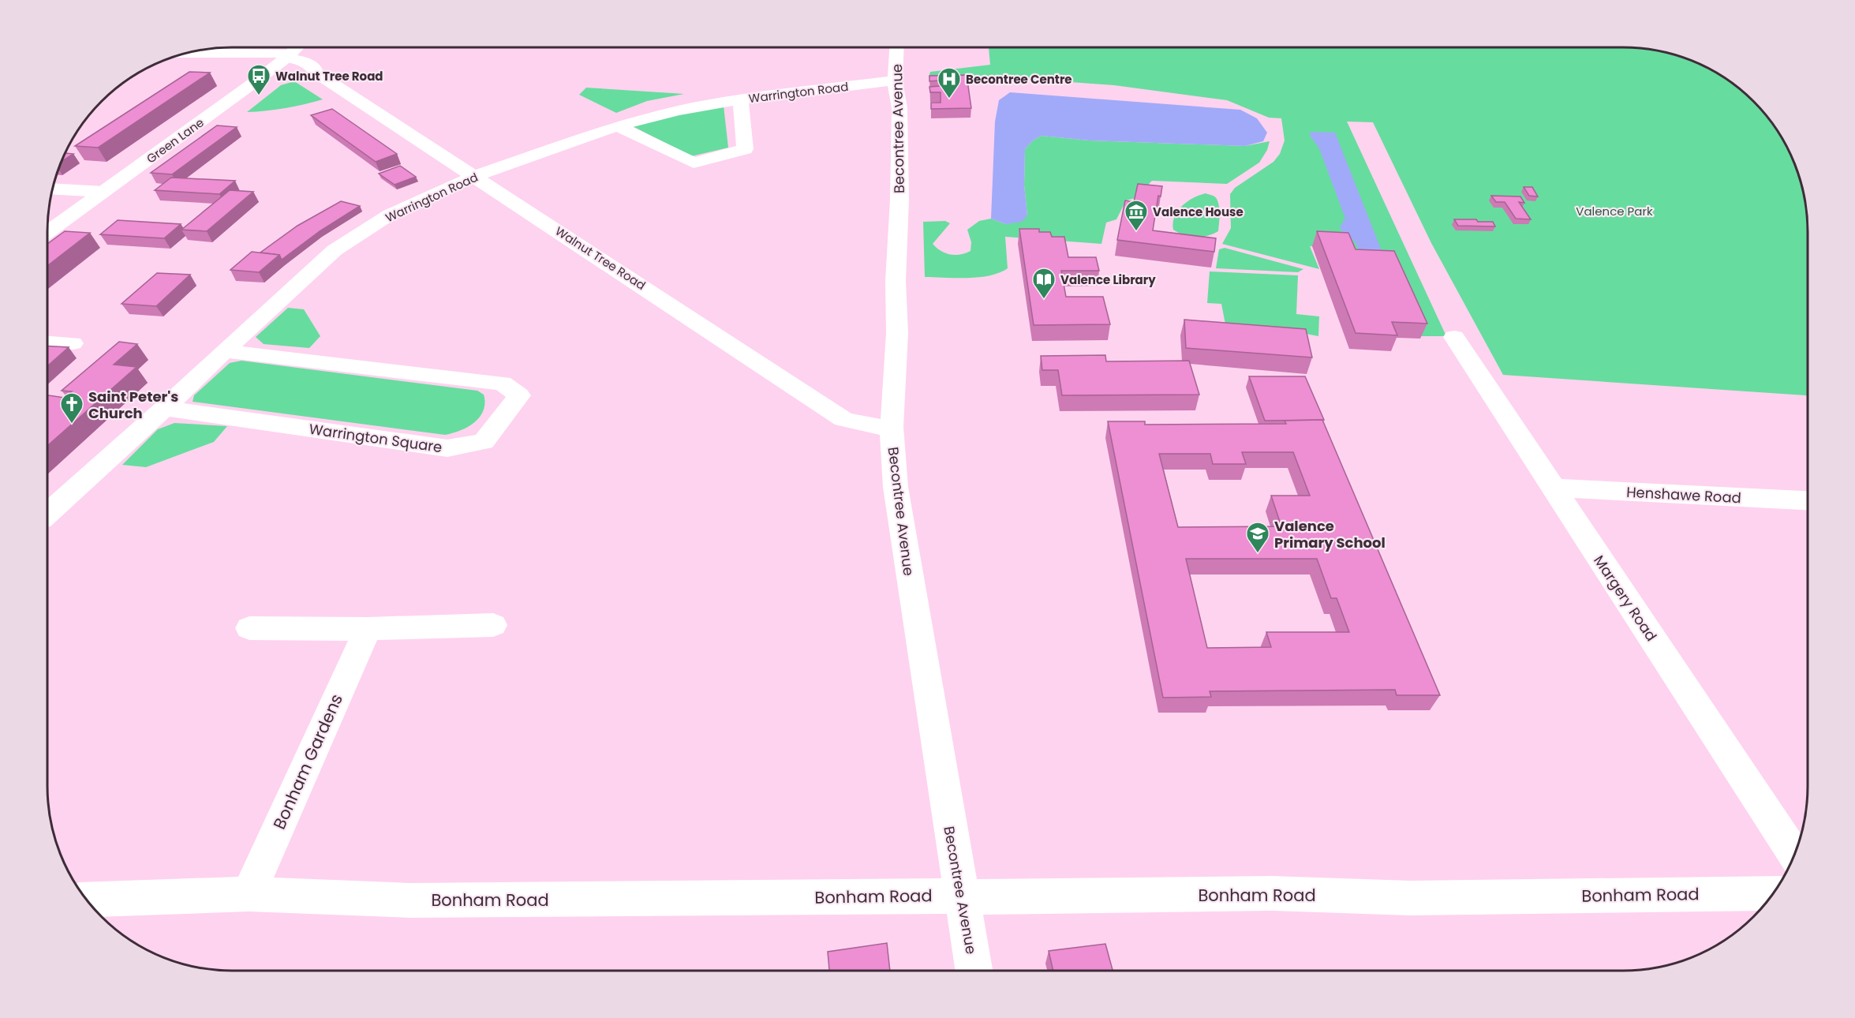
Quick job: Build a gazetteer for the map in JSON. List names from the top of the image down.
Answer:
{
  "streets": {
    "street": [
      "Warrington Road",
      "Becontree Avenue",
      "Green Lane",
      "Walnut Tree Road",
      "Warrington Square",
      "Henshawe Road",
      "Margery Road",
      "Bonham Gardens",
      "Bonham Road"
    ]
  },
  "crossings": [
    ["Warrington Road", "Becontree Avenue"],
    ["Warrington Road", "Walnut Tree Road"],
    ["Warrington Road", "Warrington Square"],
    ["Becontree Avenue", "Walnut Tree Road"],
    ["Becontree Avenue", "Bonham Road"],
    ["Green Lane", "Walnut Tree Road"],
    ["Henshawe Road", "Margery Road"],
    ["Bonham Gardens", "Bonham Road"]
  ],
  "parks": ["Valence Park"],
  "places": {
    "bus stop": ["Walnut Tree Road"],
    "hospital": ["Becontree Centre"],
    "museum": ["Valence House"],
    "library": ["Valence Library"],
    "church": ["Saint Peter's Church"],
    "school or university": ["Valence Primary School"]
  }
}
